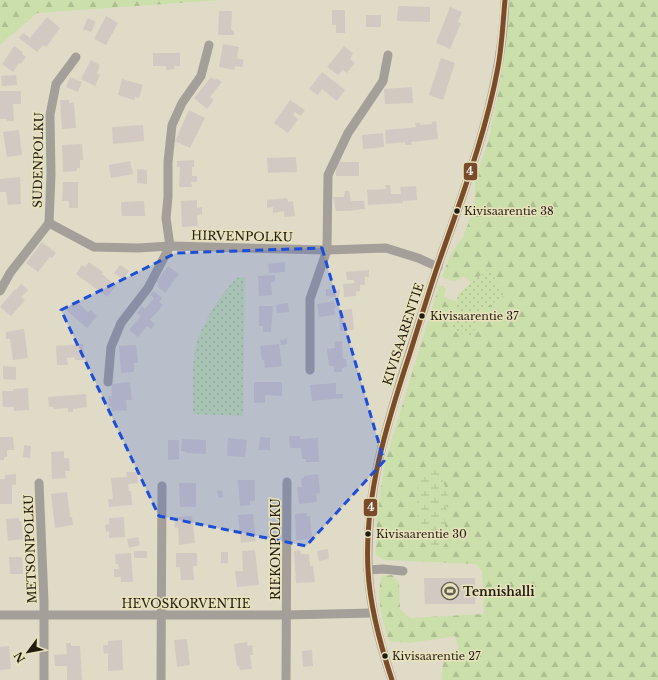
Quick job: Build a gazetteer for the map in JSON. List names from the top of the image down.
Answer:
{
  "streets": {
    "street": [
      "SUDENPOLKU",
      "HIRVENPOLKU",
      "KIVISAARENTIE",
      "METSONPOLKU",
      "RIEKONPOLKU",
      "HEVOSKORVENTIE"
    ]
  },
  "crossings": [
    ["SUDENPOLKU", "HIRVENPOLKU"],
    ["HIRVENPOLKU", "KIVISAARENTIE"],
    ["KIVISAARENTIE", "HEVOSKORVENTIE"],
    ["METSONPOLKU", "HEVOSKORVENTIE"],
    ["RIEKONPOLKU", "HEVOSKORVENTIE"]
  ],
  "places": {
    "other": [
      "Kivisaarentie 38",
      "Kivisaarentie 37",
      "Kivisaarentie 30",
      "Kivisaarentie 27"
    ],
    "sports": ["Tennishalli"]
  },
  "lines": ["transit line 4"],
  "north": "bottom left"
}
